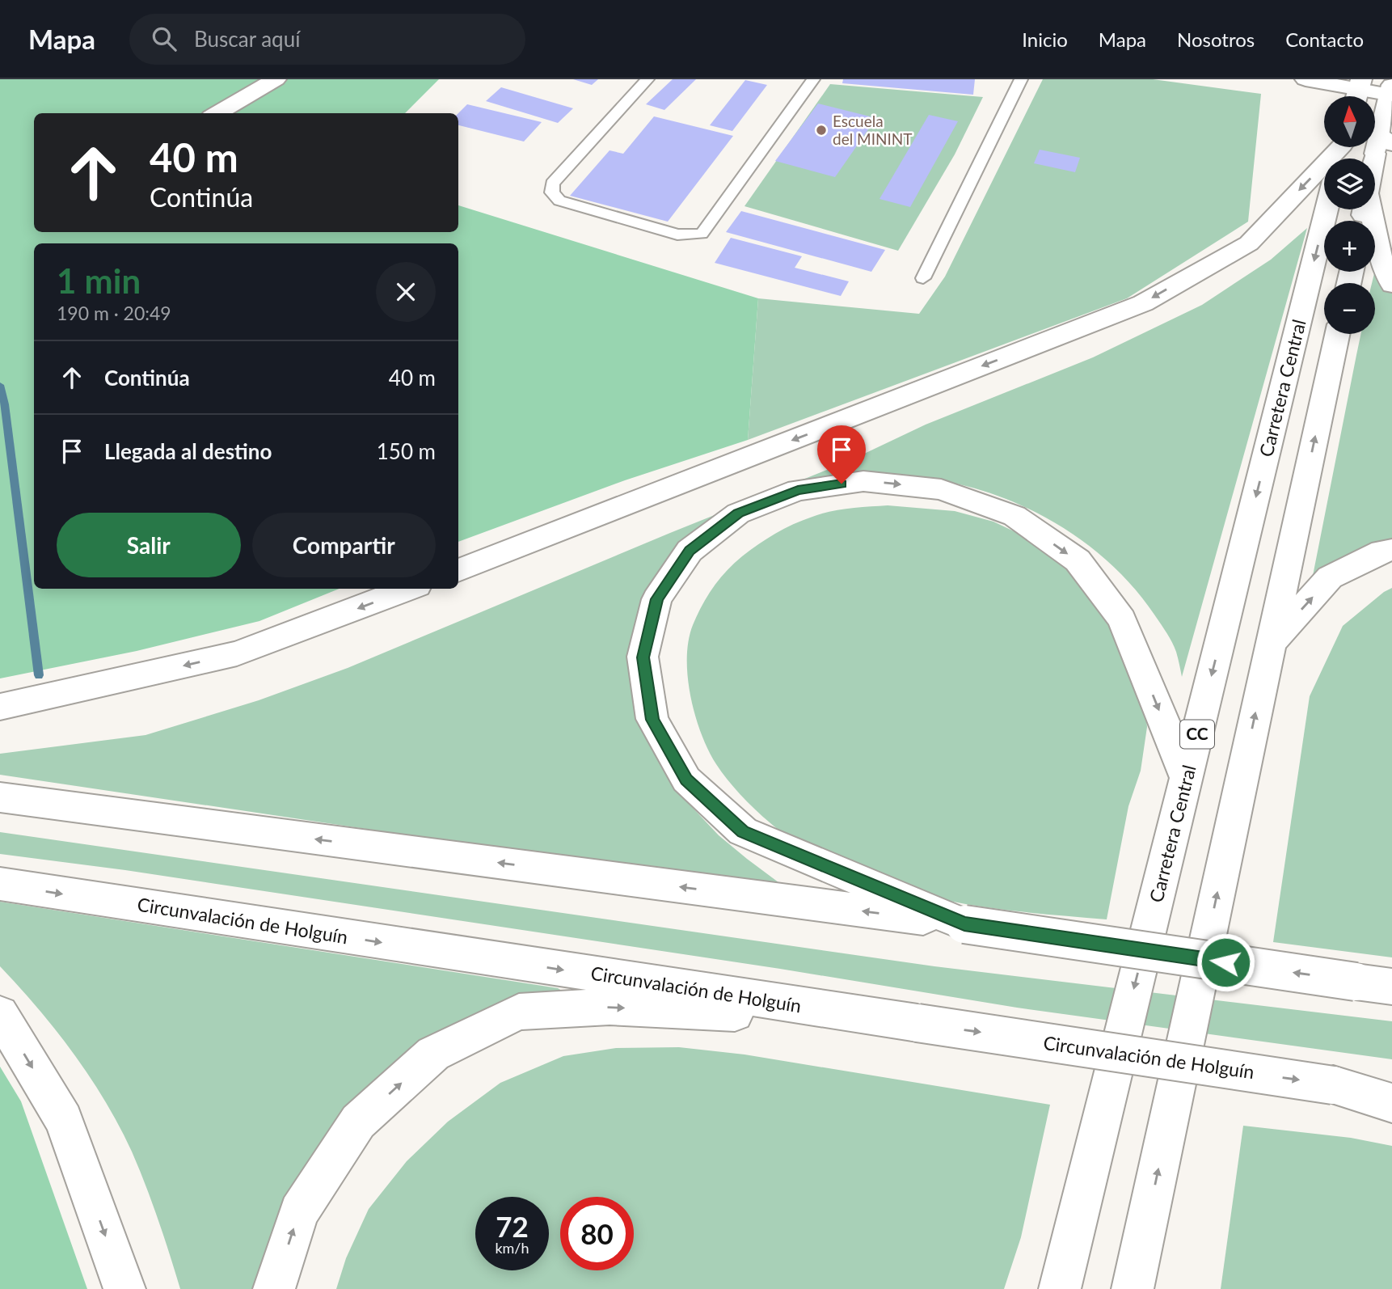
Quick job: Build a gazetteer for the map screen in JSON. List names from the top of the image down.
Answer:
{
  "streets": {
    "main road": ["Carretera Central", "CC", "Circunvalación de Holguín"]
  },
  "places": ["Escuela del MININT"],
  "north": "top",
  "page": {
    "header": "Mapa",
    "search": "Buscar aquí",
    "nav": [
      "Inicio",
      "Mapa",
      "Nosotros",
      "Contacto"
    ],
    "map_buttons": ["+", "−"],
    "turn": ["40 m", "Continúa"],
    "heading": ["1 min", "190 m · 20:49"],
    "list": [
      {
        "name": "Continúa",
        "value": "40 m"
      },
      {
        "name": "Llegada al destino",
        "value": "150 m"
      }
    ],
    "buttons": ["Salir", "Compartir"],
    "speed": "72 km/h",
    "limit": "80"
  }
}
